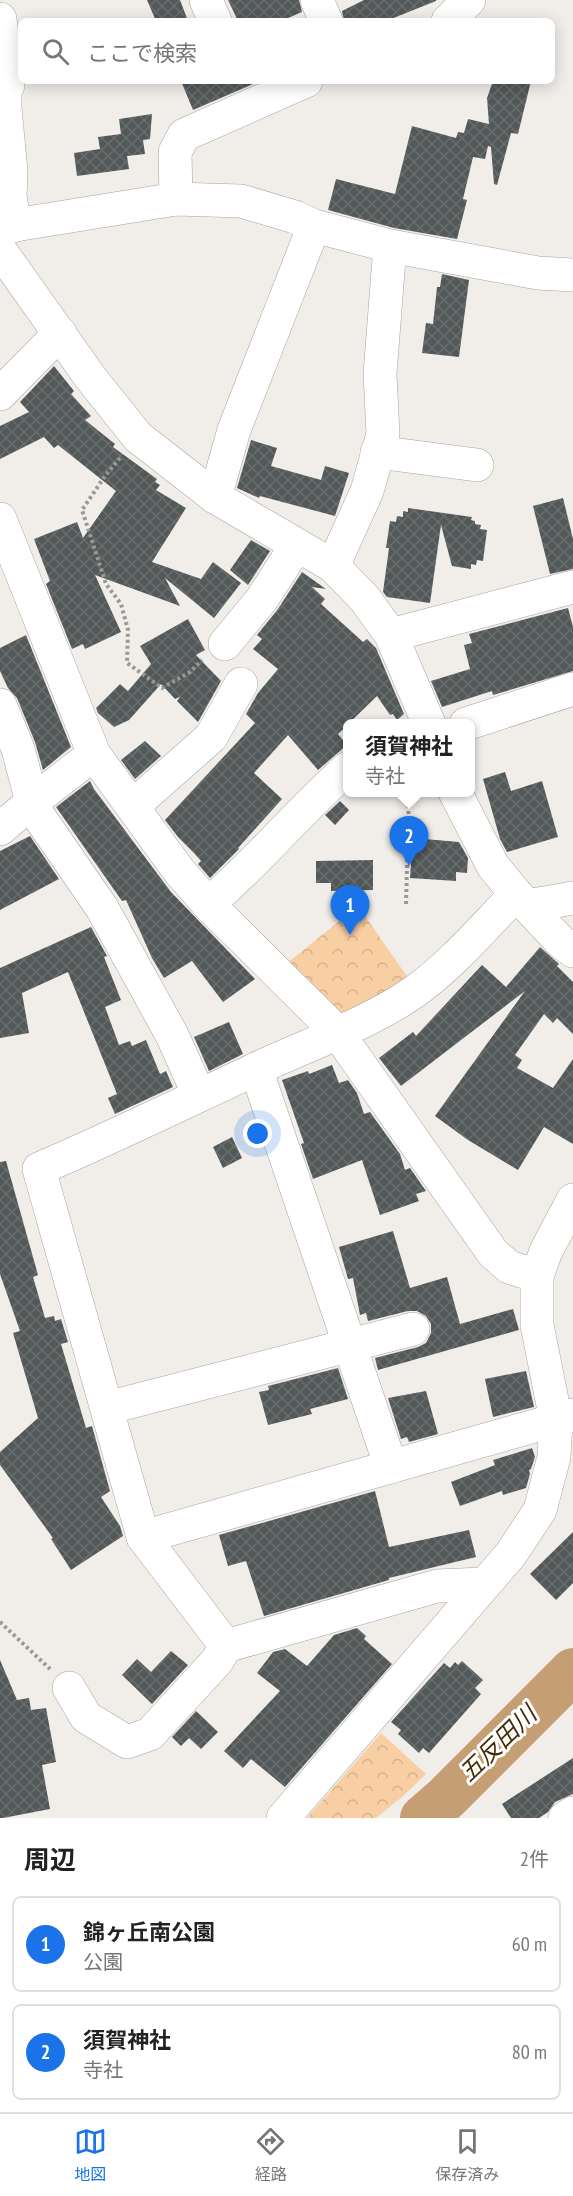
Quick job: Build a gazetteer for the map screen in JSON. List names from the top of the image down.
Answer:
{
  "water": ["五反田川"],
  "page": {
    "search": "ここで検索",
    "popup": ["須賀神社", "寺社"],
    "pins": ["2", "1"],
    "heading": ["周辺", "2件"],
    "list": [
      {
        "mark": "1",
        "name": "錦ヶ丘南公園",
        "note": "公園",
        "value": "60 m"
      },
      {
        "mark": "2",
        "name": "須賀神社",
        "note": "寺社",
        "value": "80 m"
      }
    ],
    "nav": ["地図", "経路", "保存済み"]
  }
}
